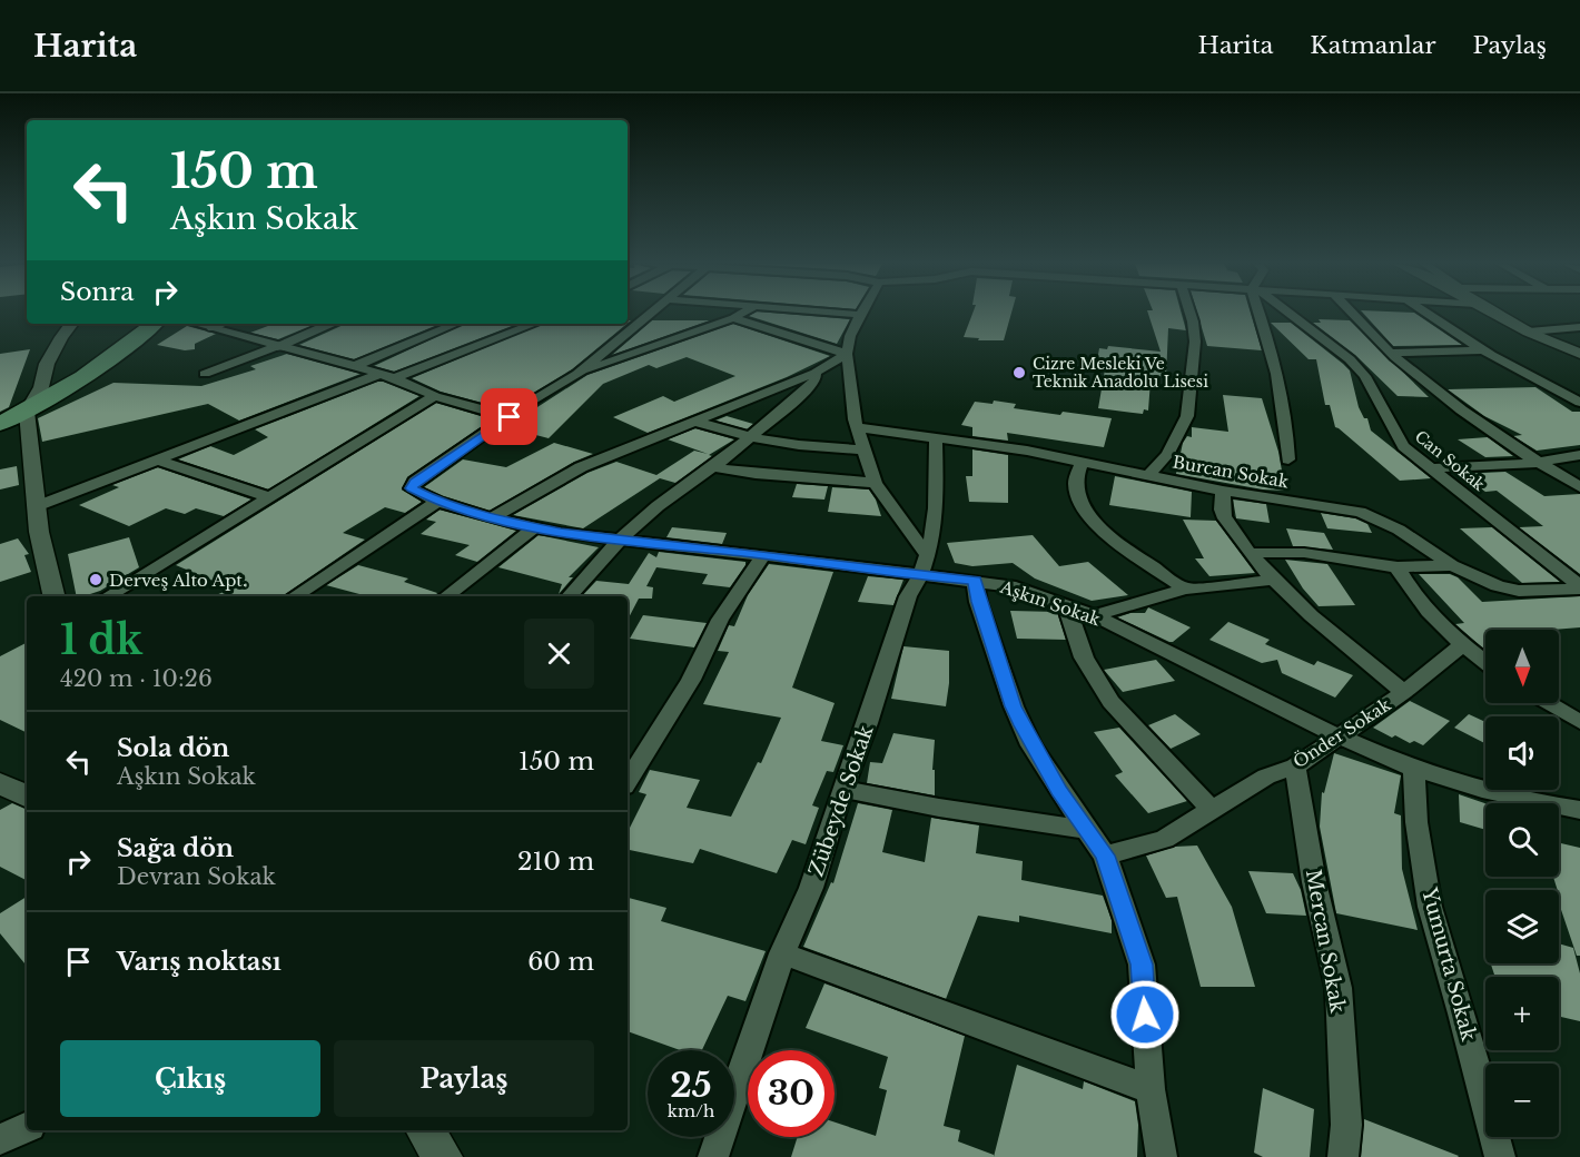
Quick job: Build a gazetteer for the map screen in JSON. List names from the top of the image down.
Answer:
{
  "streets": {
    "street": [
      "Can Sokak",
      "Burcan Sokak",
      "Aşkın Sokak",
      "Önder Sokak",
      "Zübeyde Sokak",
      "Mercan Sokak",
      "Yumurta Sokak"
    ]
  },
  "crossings": [
    ["Can Sokak", "Burcan Sokak"],
    ["Burcan Sokak", "Zübeyde Sokak"],
    ["Aşkın Sokak", "Önder Sokak"],
    ["Aşkın Sokak", "Zübeyde Sokak"],
    ["Aşkın Sokak", "Yumurta Sokak"],
    ["Önder Sokak", "Mercan Sokak"]
  ],
  "places": ["Cizre Mesleki Ve Teknik Anadolu Lisesi", "Derveş Alto Apt."],
  "north": "bottom",
  "page": {
    "header": "Harita",
    "nav": ["Harita", "Katmanlar", "Paylaş"],
    "turn": ["150 m", "Aşkın Sokak"],
    "then": "Sonra",
    "heading": ["1 dk", "420 m · 10:26"],
    "map_buttons": ["+", "−"],
    "list": [
      {
        "name": "Sola dön",
        "note": "Aşkın Sokak",
        "value": "150 m"
      },
      {
        "name": "Sağa dön",
        "note": "Devran Sokak",
        "value": "210 m"
      },
      {
        "name": "Varış noktası",
        "value": "60 m"
      }
    ],
    "buttons": ["Çıkış", "Paylaş"],
    "speed": "25 km/h",
    "limit": "30"
  }
}
